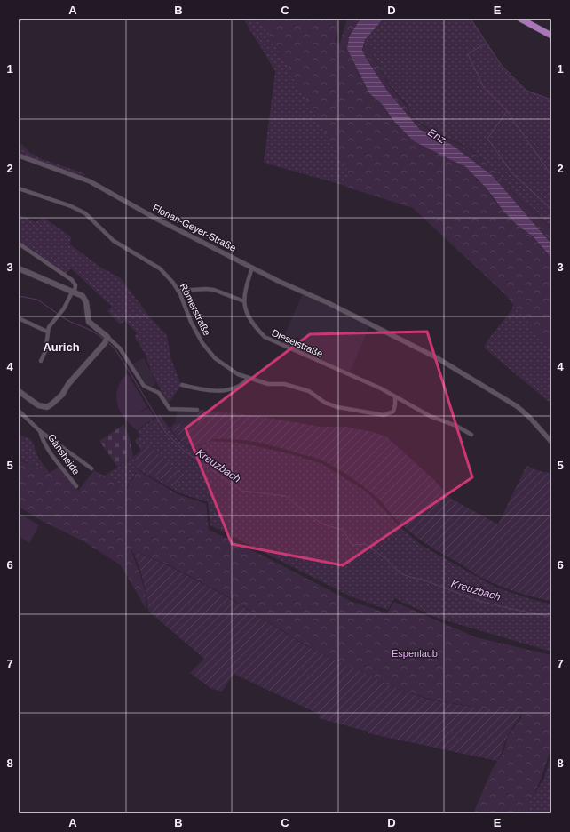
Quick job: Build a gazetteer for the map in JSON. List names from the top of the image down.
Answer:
{
  "streets": {
    "street": [
      "Florian-Geyer-Straße",
      "Römerstraße",
      "Dieselstraße",
      "Gänsheide"
    ]
  },
  "crossings": [
    ["Florian-Geyer-Straße", "Dieselstraße"],
    ["Römerstraße", "Dieselstraße"]
  ],
  "districts": ["Aurich"],
  "water": ["Enz", "Kreuzbach"],
  "parks": ["Espenlaub"],
  "grid": {
    "columns": [
      "A",
      "B",
      "C",
      "D",
      "E"
    ],
    "rows": [
      "1",
      "2",
      "3",
      "4",
      "5",
      "6",
      "7",
      "8"
    ]
  }
}
